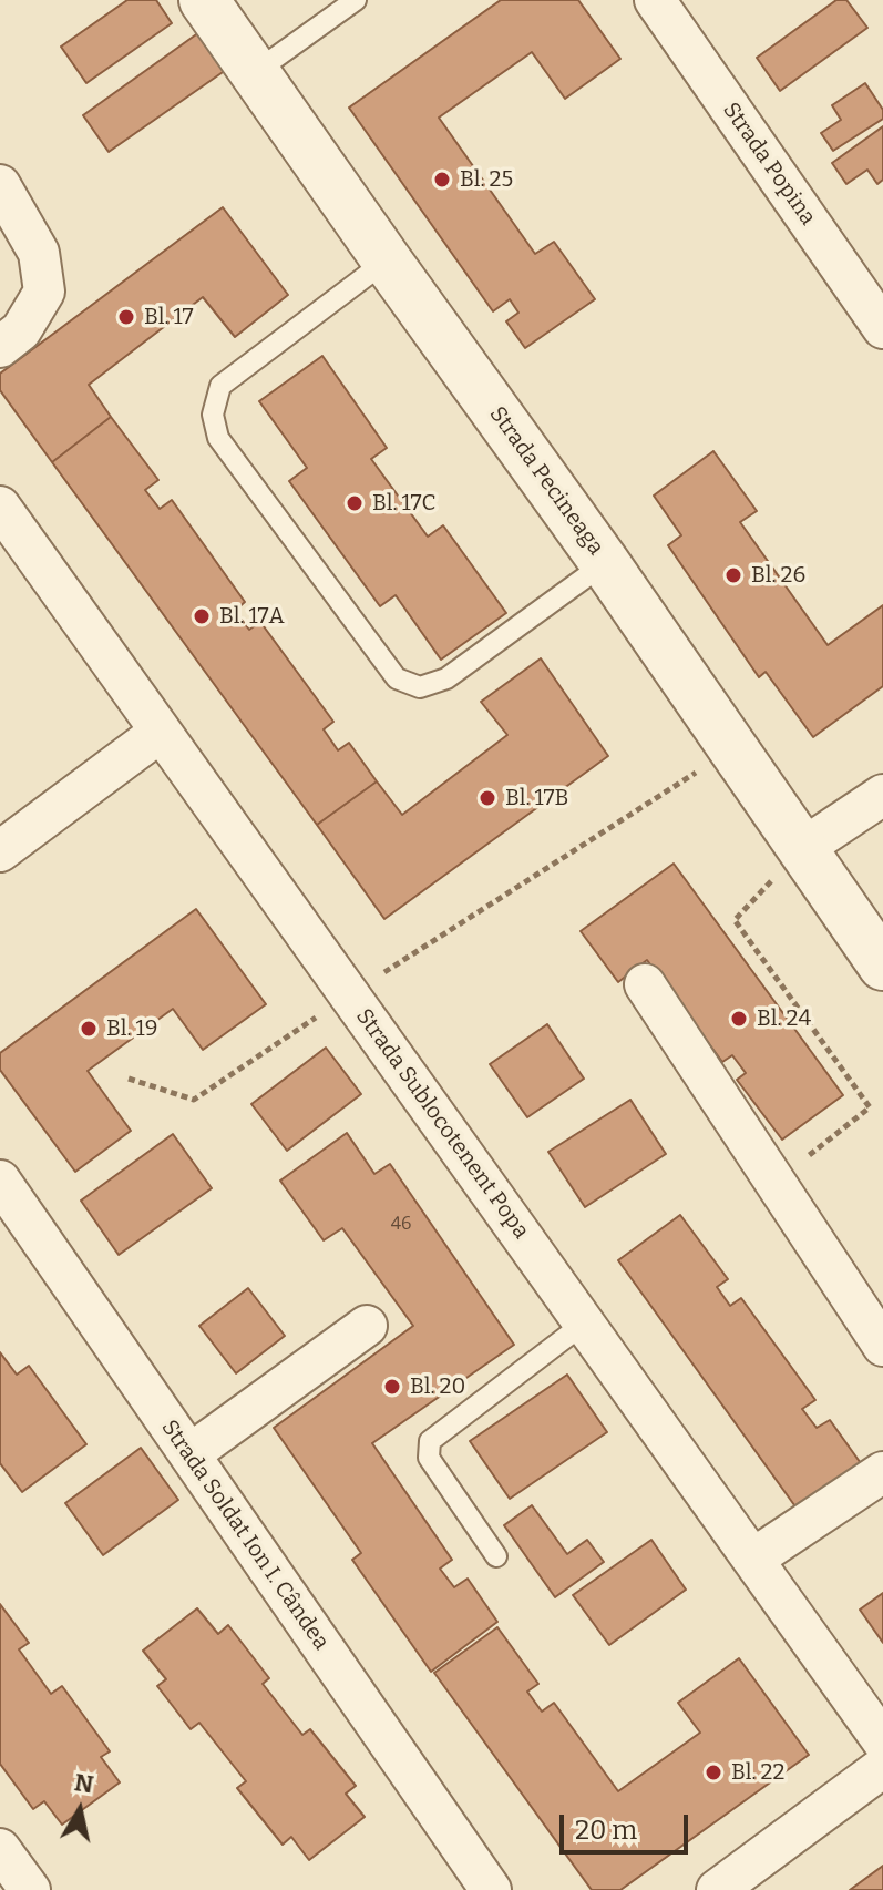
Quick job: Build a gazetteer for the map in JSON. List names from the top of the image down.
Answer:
{
  "streets": {
    "street": [
      "Strada Popina",
      "Strada Pecineaga",
      "Strada Sublocotenent Popa",
      "Strada Soldat Ion I. Cândea"
    ]
  },
  "places": [
    "Bl. 25",
    "Bl. 17",
    "Bl. 17C",
    "Bl. 26",
    "Bl. 17A",
    "Bl. 17B",
    "Bl. 24",
    "Bl. 19",
    "Bl. 20",
    "Bl. 22"
  ],
  "house_numbers": ["46"],
  "scale_bar": "20 m",
  "north": "top"
}
